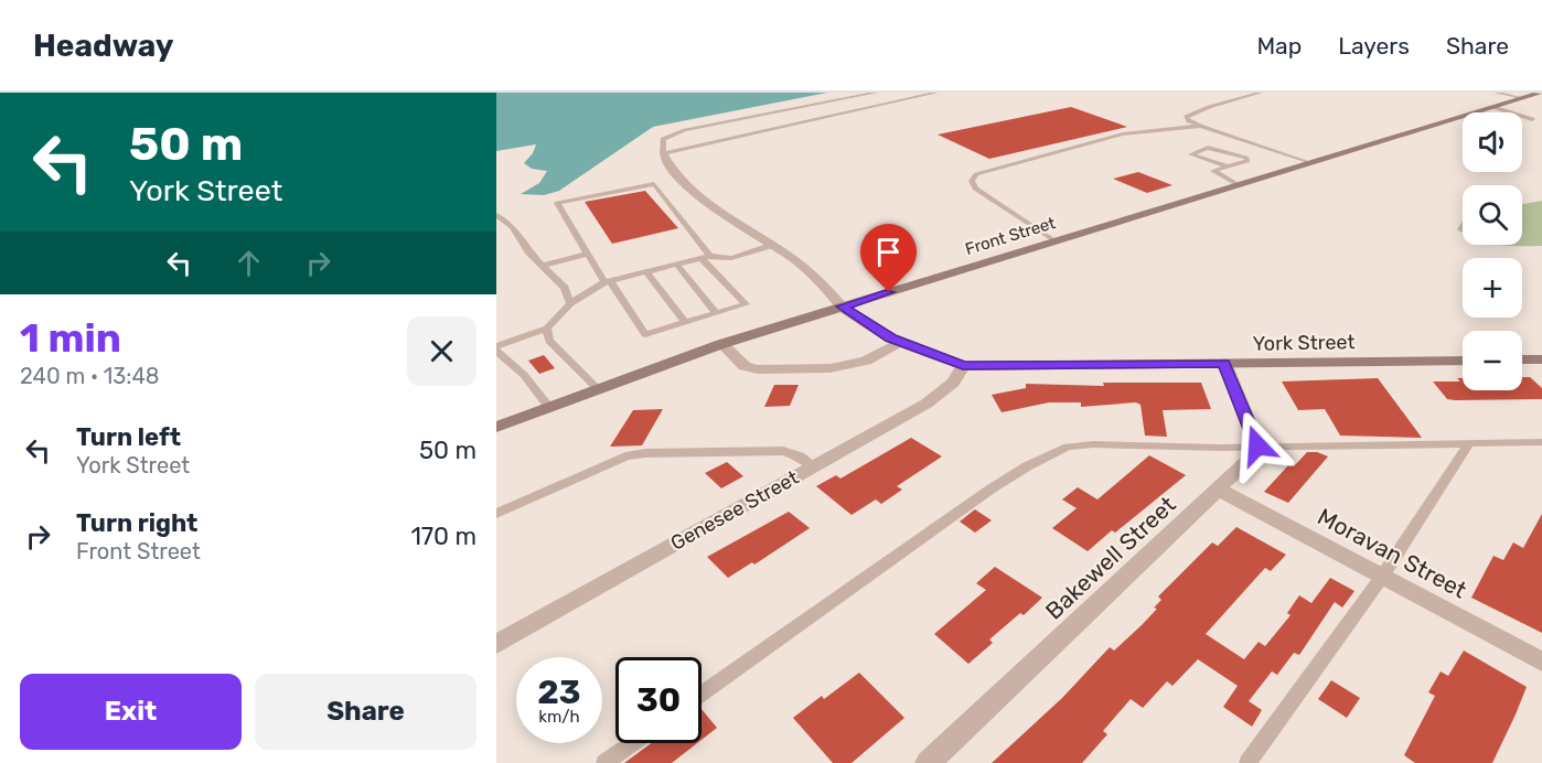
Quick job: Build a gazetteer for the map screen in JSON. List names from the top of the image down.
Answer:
{
  "streets": {
    "street": [
      "Front Street",
      "York Street",
      "Genesee Street",
      "Moravan Street",
      "Bakewell Street"
    ]
  },
  "crossings": [
    ["Front Street", "York Street"],
    ["York Street", "Genesee Street"],
    ["Moravan Street", "Bakewell Street"]
  ],
  "page": {
    "header": "Headway",
    "nav": ["Map", "Layers", "Share"],
    "turn": ["50 m", "York Street"],
    "map_buttons": ["+", "−"],
    "heading": ["1 min", "240 m · 13:48"],
    "list": [
      {
        "name": "Turn left",
        "note": "York Street",
        "value": "50 m"
      },
      {
        "name": "Turn right",
        "note": "Front Street",
        "value": "170 m"
      }
    ],
    "speed": "23 km/h",
    "limit": "30",
    "buttons": ["Exit", "Share"]
  }
}
